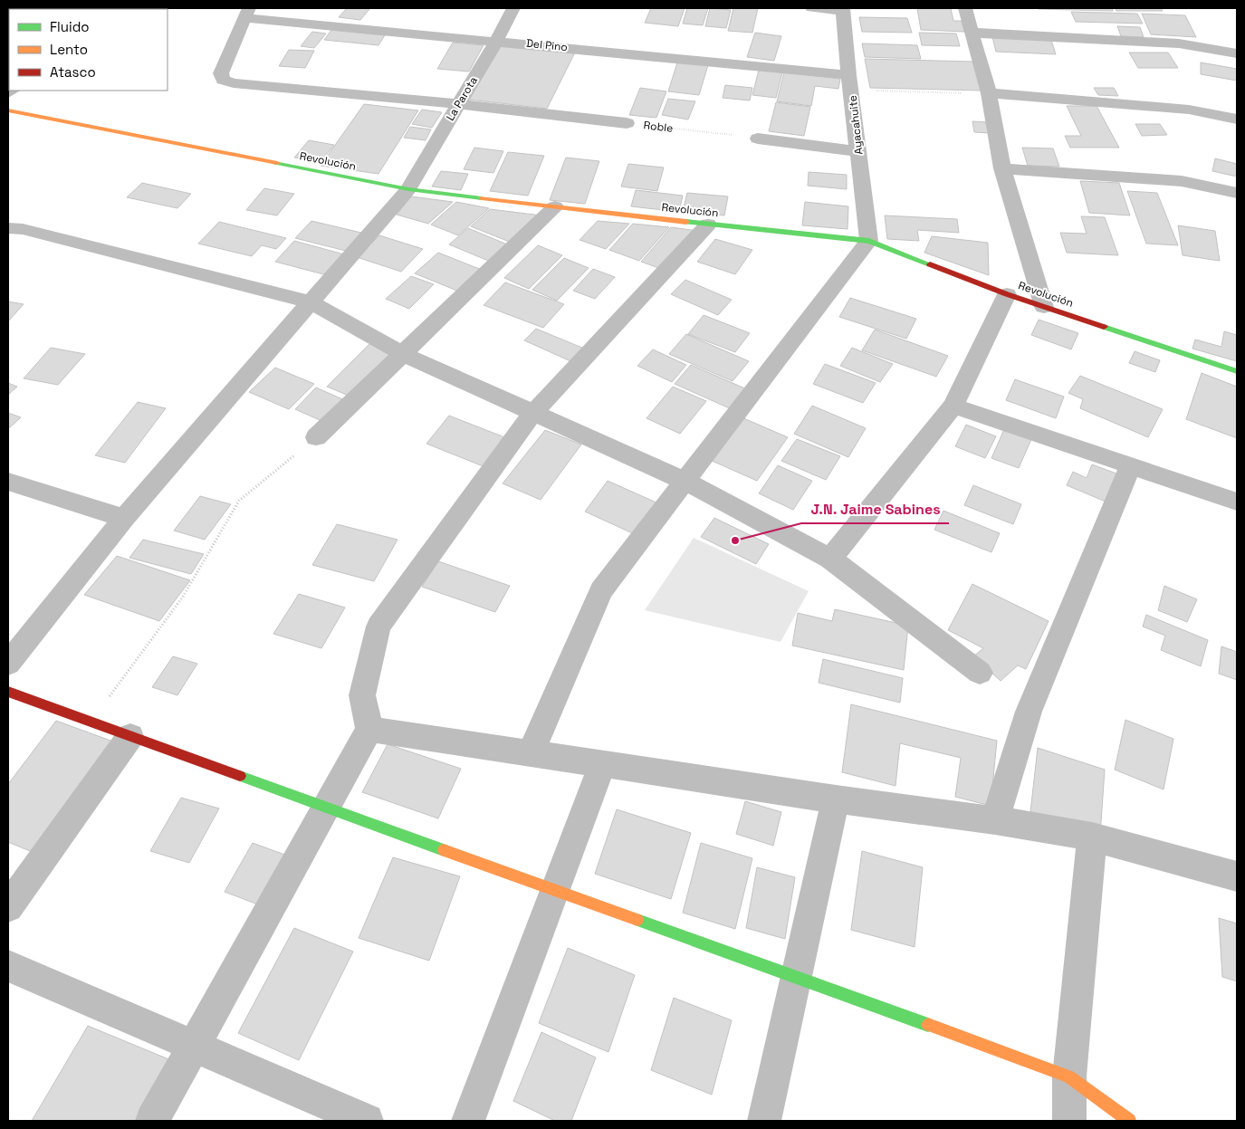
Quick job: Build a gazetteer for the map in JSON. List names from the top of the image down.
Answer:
{
  "streets": {
    "street": [
      "Del Pino",
      "La Parota",
      "Ayacahuite",
      "Roble",
      "Revolución"
    ]
  },
  "crossings": [
    ["Del Pino", "La Parota"],
    ["Del Pino", "Ayacahuite"],
    ["Del Pino", "Roble"],
    ["La Parota", "Roble"],
    ["La Parota", "Revolución"],
    ["Ayacahuite", "Revolución"]
  ],
  "places": ["J.N. Jaime Sabines"],
  "legend": ["Fluido", "Lento", "Atasco"]
}
